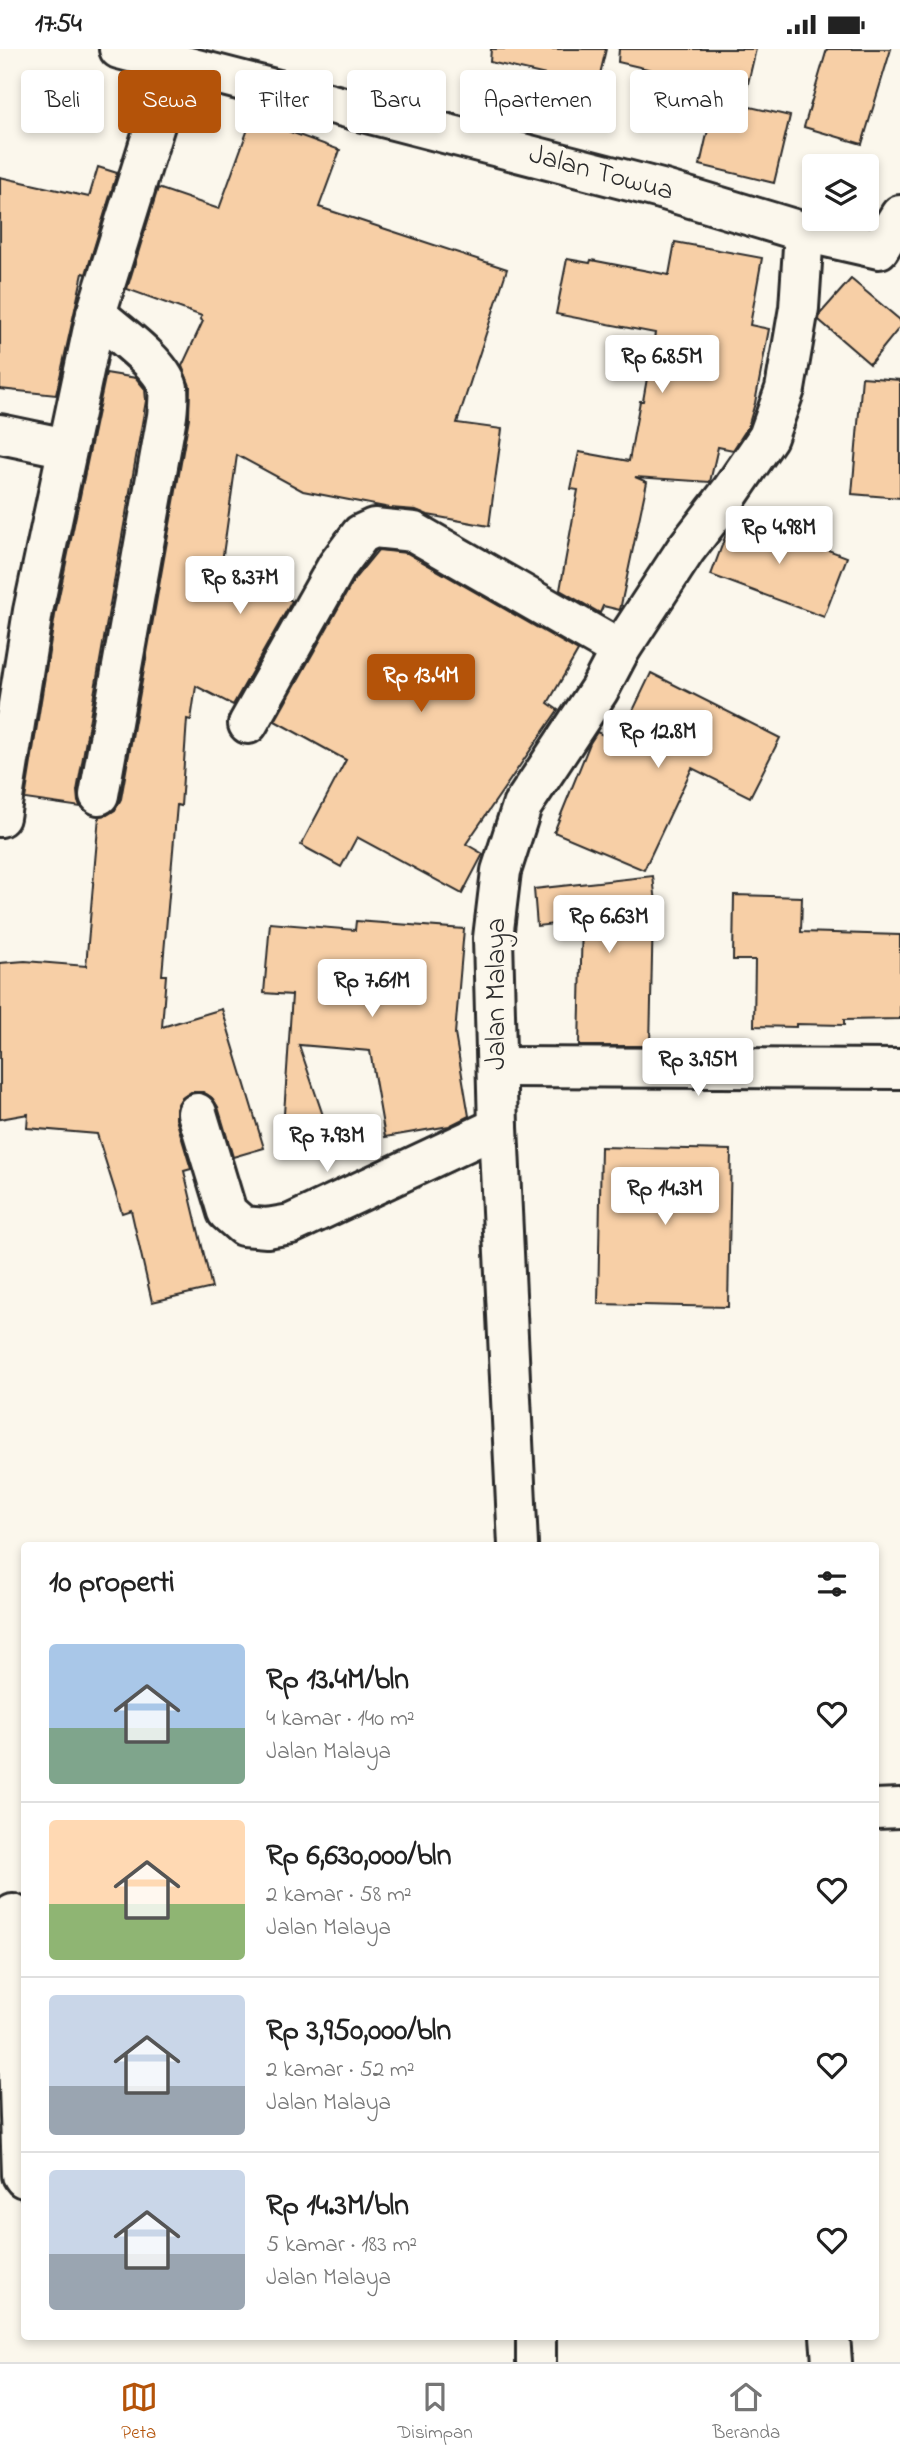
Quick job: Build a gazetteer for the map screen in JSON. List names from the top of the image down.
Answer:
{
  "streets": {
    "street": ["Jalan Towua", "Jalan Malaya"]
  },
  "crossings": [
    ["Jalan Towua", "Jalan Malaya"]
  ],
  "page": {
    "status": "17:54",
    "chip": [
      "Beli",
      "Sewa",
      "Filter",
      "Baru",
      "Apartemen",
      "Rumah"
    ],
    "price": [
      "Rp 6.85M",
      "Rp 4.98M",
      "Rp 8.37M",
      "Rp 13.4M",
      "Rp 12.8M",
      "Rp 6.63M",
      "Rp 7.61M",
      "Rp 3.95M",
      "Rp 7.93M",
      "Rp 14.3M"
    ],
    "heading": "10 properti",
    "list": [
      {
        "name": "Rp 13.4M/bln",
        "note": "4 kamar · 140 m² · Jalan Malaya"
      },
      {
        "name": "Rp 6,630,000/bln",
        "note": "2 kamar · 58 m² · Jalan Malaya"
      },
      {
        "name": "Rp 3,950,000/bln",
        "note": "2 kamar · 52 m² · Jalan Malaya"
      },
      {
        "name": "Rp 14.3M/bln",
        "note": "5 kamar · 183 m² · Jalan Malaya"
      }
    ],
    "tabs": ["Peta", "Disimpan", "Beranda"]
  }
}
